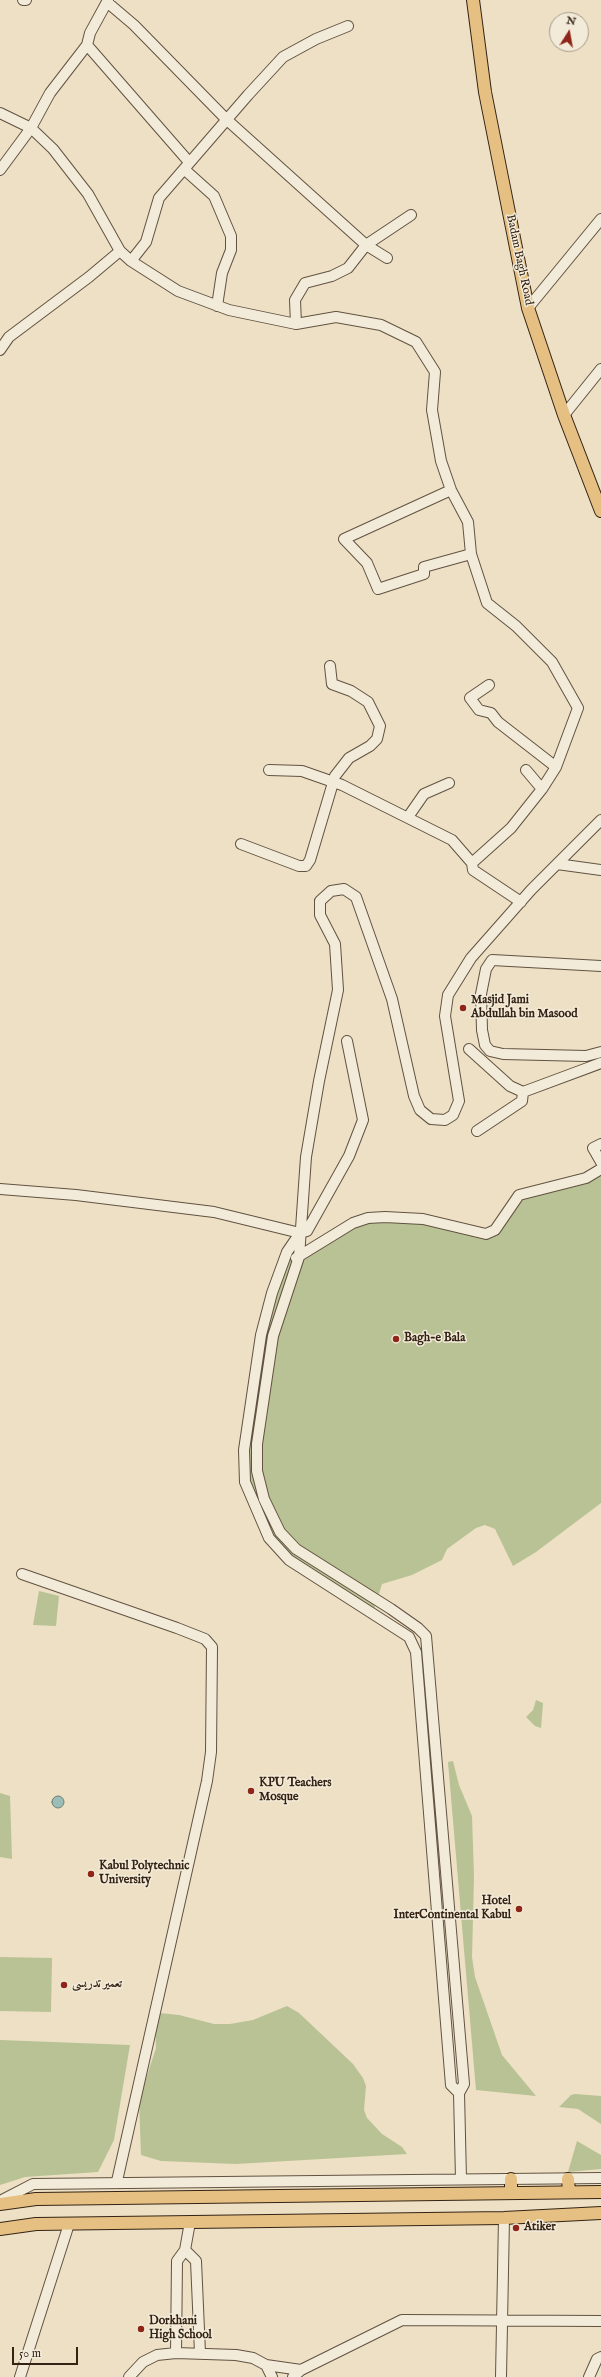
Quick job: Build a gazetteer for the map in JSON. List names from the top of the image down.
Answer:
{
  "streets": {
    "main road": ["Badam Bagh Road"]
  },
  "places": [
    "Masjid Jami Abdullah bin Masood",
    "Bagh-e Bala",
    "KPU Teachers Mosque",
    "Kabul Polytechnic University",
    "Hotel InterContinental Kabul",
    "تعمیر تدریسی",
    "Atiker",
    "Dorkhani High School"
  ],
  "scale_bar": "50 m",
  "north": "top"
}
